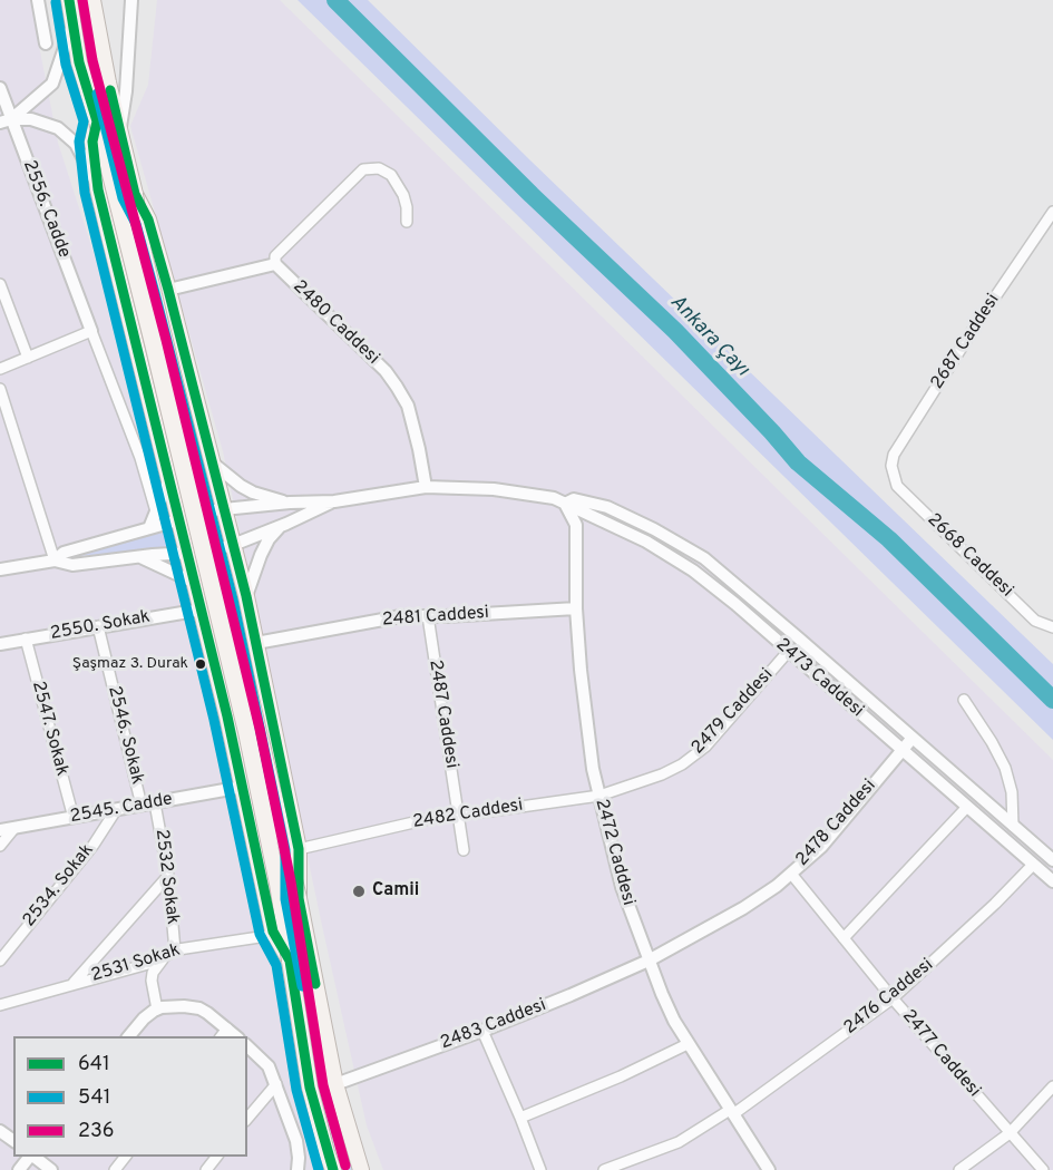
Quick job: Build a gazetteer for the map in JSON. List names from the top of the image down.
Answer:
{
  "streets": {
    "street": [
      "2556. Cadde",
      "2480 Caddesi",
      "2687 Caddesi",
      "2668 Caddesi",
      "2481 Caddesi",
      "2550. Sokak",
      "2473 Caddesi",
      "2479 Caddesi",
      "2487 Caddesi",
      "2547. Sokak",
      "2546. Sokak",
      "2545. Cadde",
      "2482 Caddesi",
      "2478 Caddesi",
      "2472 Caddesi",
      "2532 Sokak",
      "2534. Sokak",
      "2531 Sokak",
      "2476 Caddesi",
      "2483 Caddesi",
      "2477 Caddesi"
    ]
  },
  "crossings": [
    ["2480 Caddesi", "2473 Caddesi"],
    ["2687 Caddesi", "2668 Caddesi"],
    ["2481 Caddesi", "2487 Caddesi"],
    ["2481 Caddesi", "2472 Caddesi"],
    ["2550. Sokak", "2547. Sokak"],
    ["2550. Sokak", "2546. Sokak"],
    ["2473 Caddesi", "2479 Caddesi"],
    ["2473 Caddesi", "2478 Caddesi"],
    ["2473 Caddesi", "2472 Caddesi"],
    ["2473 Caddesi", "2476 Caddesi"],
    ["2479 Caddesi", "2482 Caddesi"],
    ["2479 Caddesi", "2472 Caddesi"],
    ["2487 Caddesi", "2482 Caddesi"],
    ["2547. Sokak", "2545. Cadde"],
    ["2546. Sokak", "2545. Cadde"],
    ["2545. Cadde", "2532 Sokak"],
    ["2545. Cadde", "2534. Sokak"],
    ["2482 Caddesi", "2472 Caddesi"],
    ["2478 Caddesi", "2472 Caddesi"],
    ["2478 Caddesi", "2483 Caddesi"],
    ["2478 Caddesi", "2477 Caddesi"],
    ["2472 Caddesi", "2476 Caddesi"],
    ["2472 Caddesi", "2483 Caddesi"],
    ["2532 Sokak", "2531 Sokak"],
    ["2476 Caddesi", "2477 Caddesi"]
  ],
  "water": ["Ankara Çayı"],
  "places": ["Şaşmaz 3. Durak", "Camii"],
  "lines": ["transit line 641", "transit line 236", "transit line 541"],
  "legend": ["641", "541", "236"]
}
